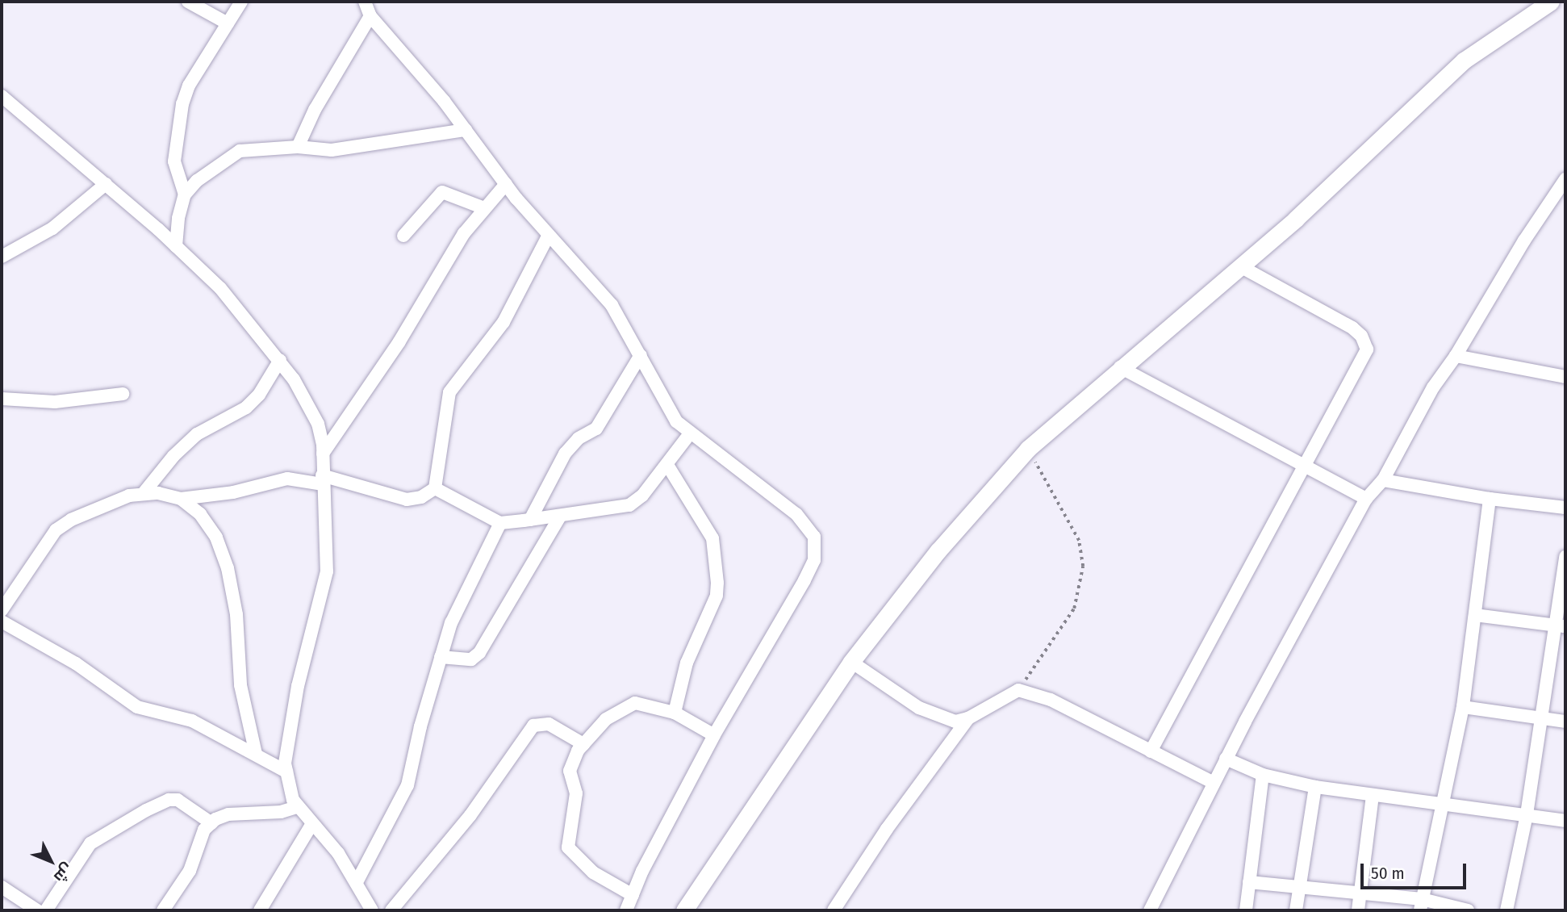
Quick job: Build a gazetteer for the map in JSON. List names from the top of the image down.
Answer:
{
  "scale_bar": "50 m",
  "north": "bottom right"
}
